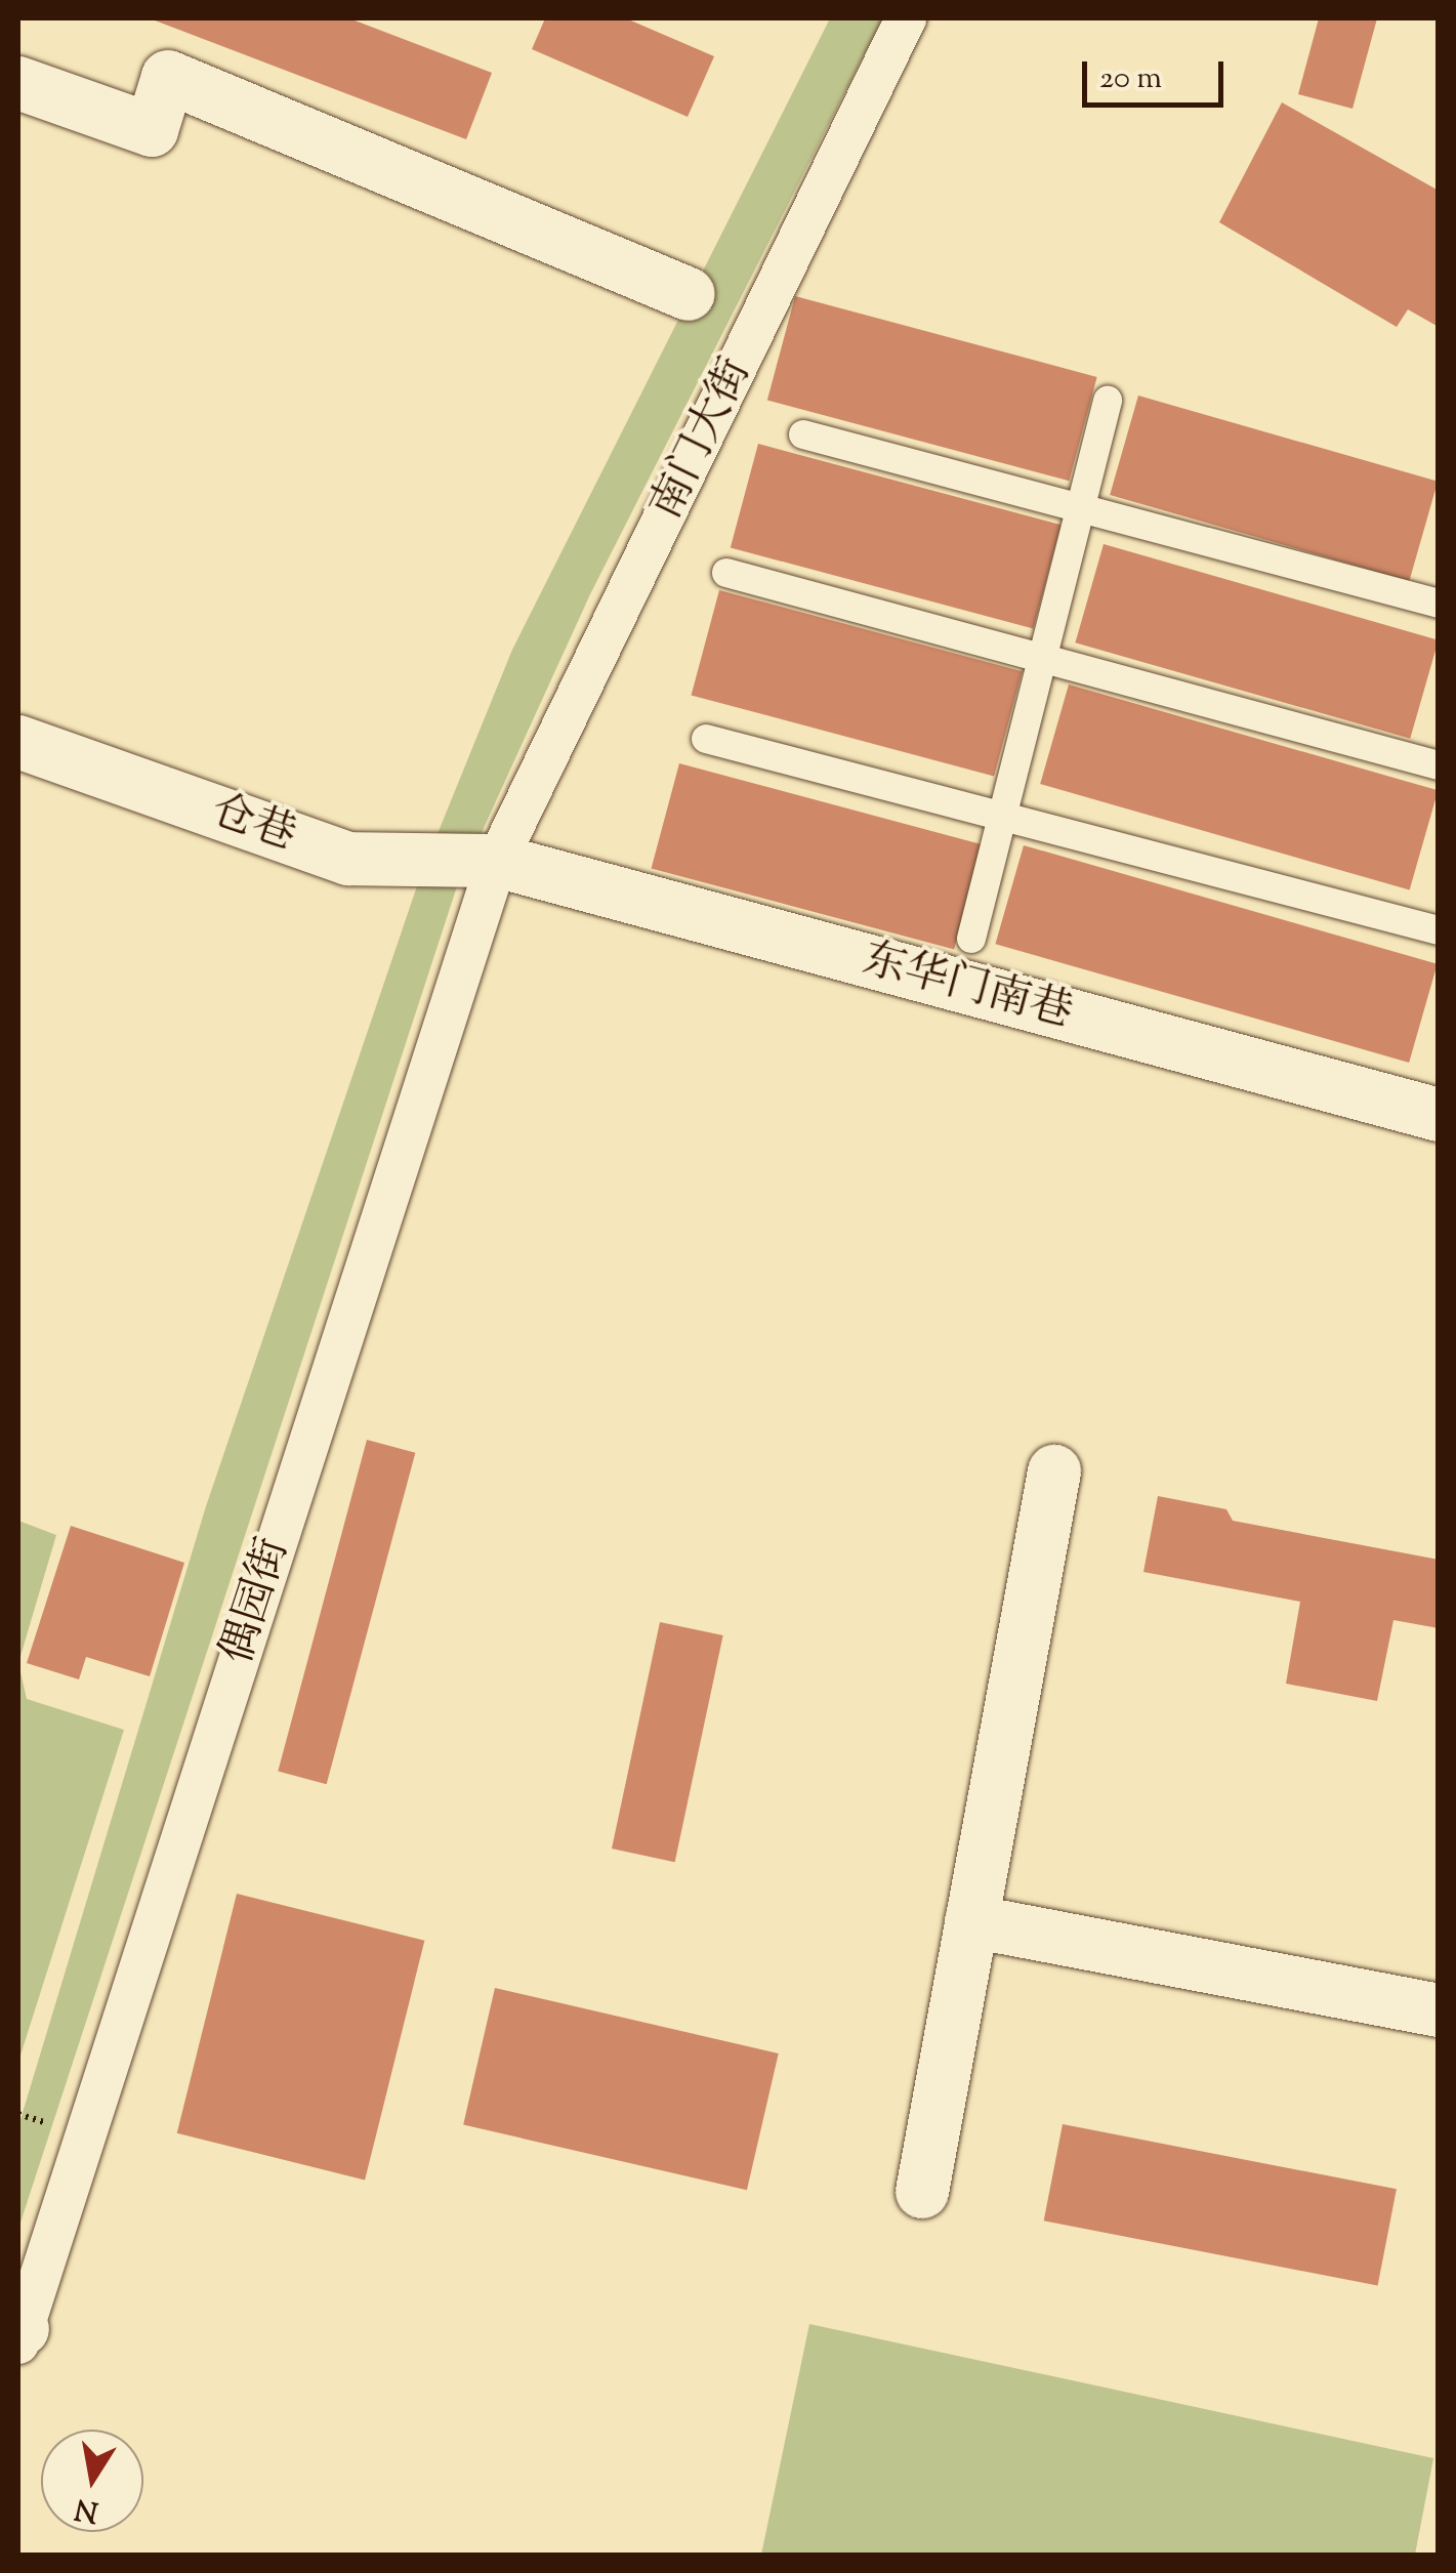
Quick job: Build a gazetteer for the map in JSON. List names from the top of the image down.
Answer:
{
  "streets": {
    "street": [
      "南门大街",
      "仓巷",
      "东华门南巷",
      "偶园街"
    ]
  },
  "crossings": [
    ["南门大街", "仓巷"],
    ["南门大街", "东华门南巷"],
    ["南门大街", "偶园街"],
    ["仓巷", "东华门南巷"],
    ["仓巷", "偶园街"],
    ["东华门南巷", "偶园街"]
  ],
  "scale_bar": "20 m",
  "north": "bottom"
}
